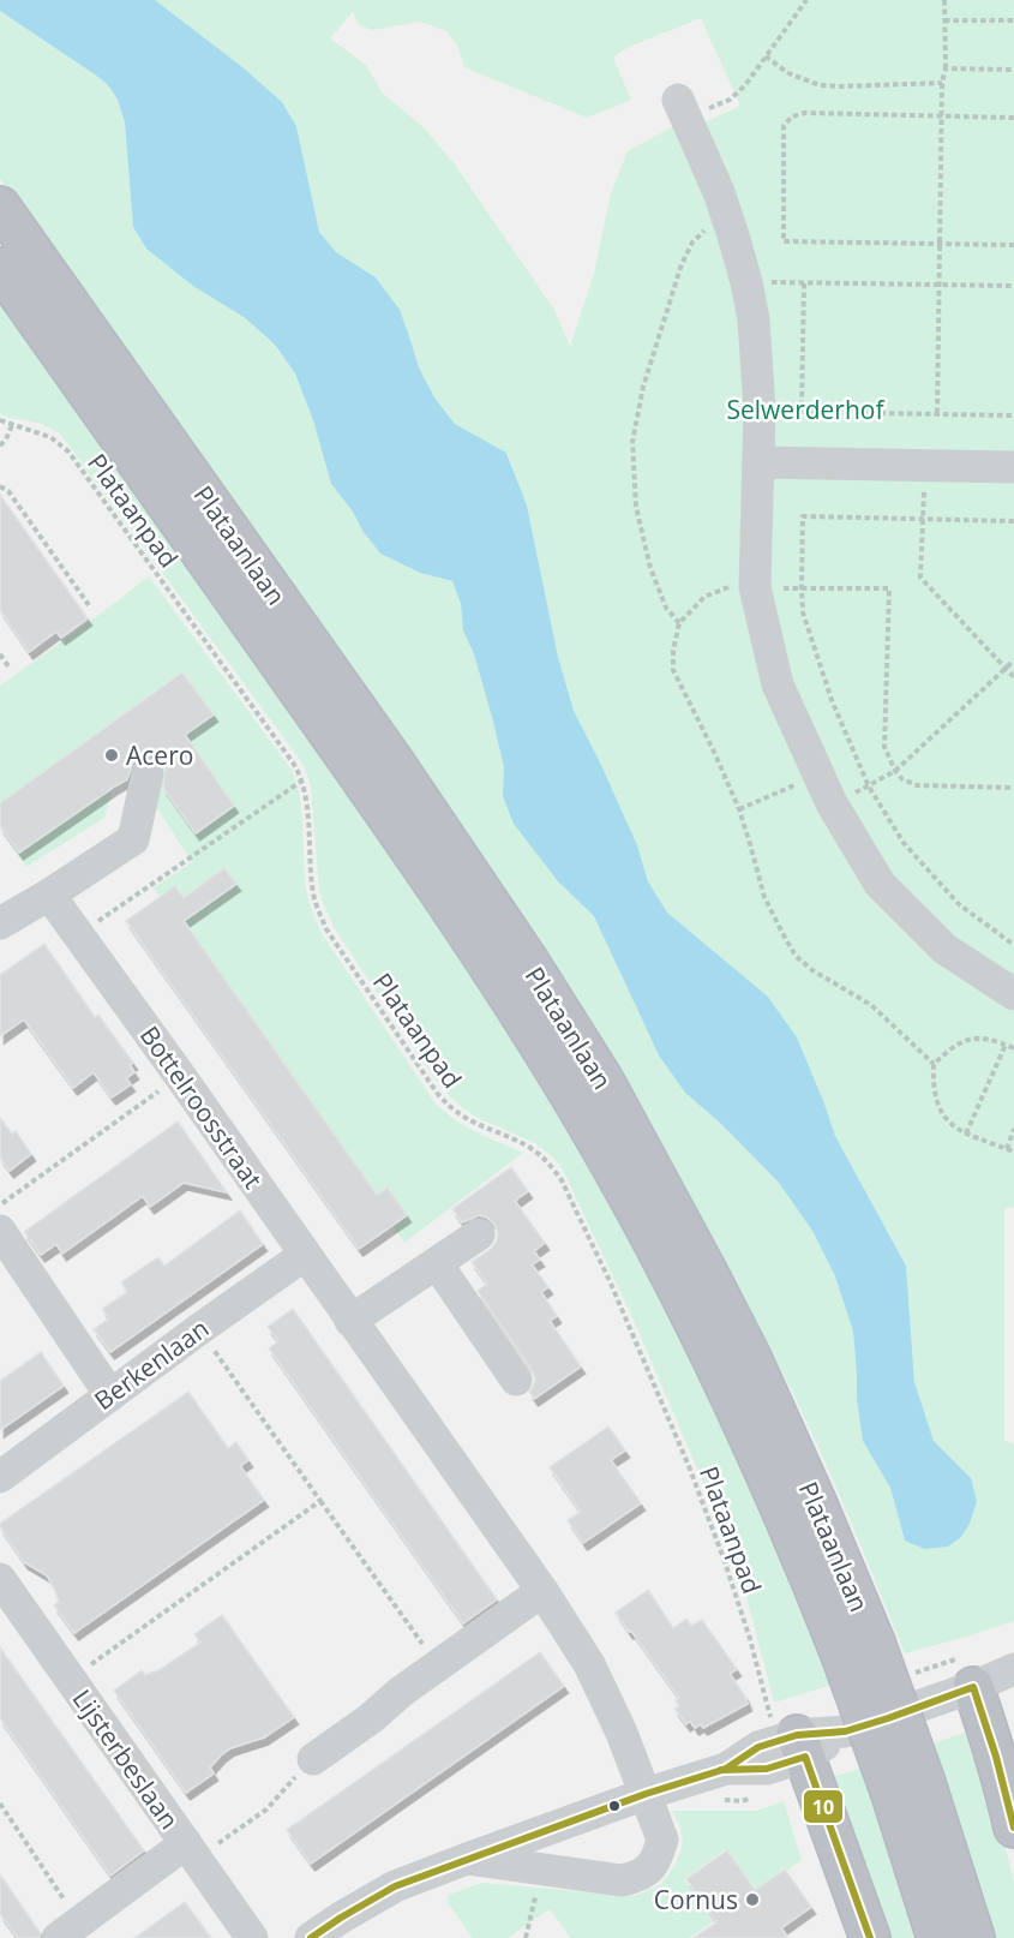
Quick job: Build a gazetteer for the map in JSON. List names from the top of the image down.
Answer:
{
  "streets": {
    "highway": ["Plataanlaan"],
    "street": ["Bottelroosstraat", "Berkenlaan", "Lijsterbeslaan"],
    "path": ["Plataanpad"]
  },
  "crossings": [
    ["Bottelroosstraat", "Berkenlaan"]
  ],
  "parks": ["Selwerderhof"],
  "places": ["Acero", "Cornus"],
  "lines": ["transit line 10"]
}
